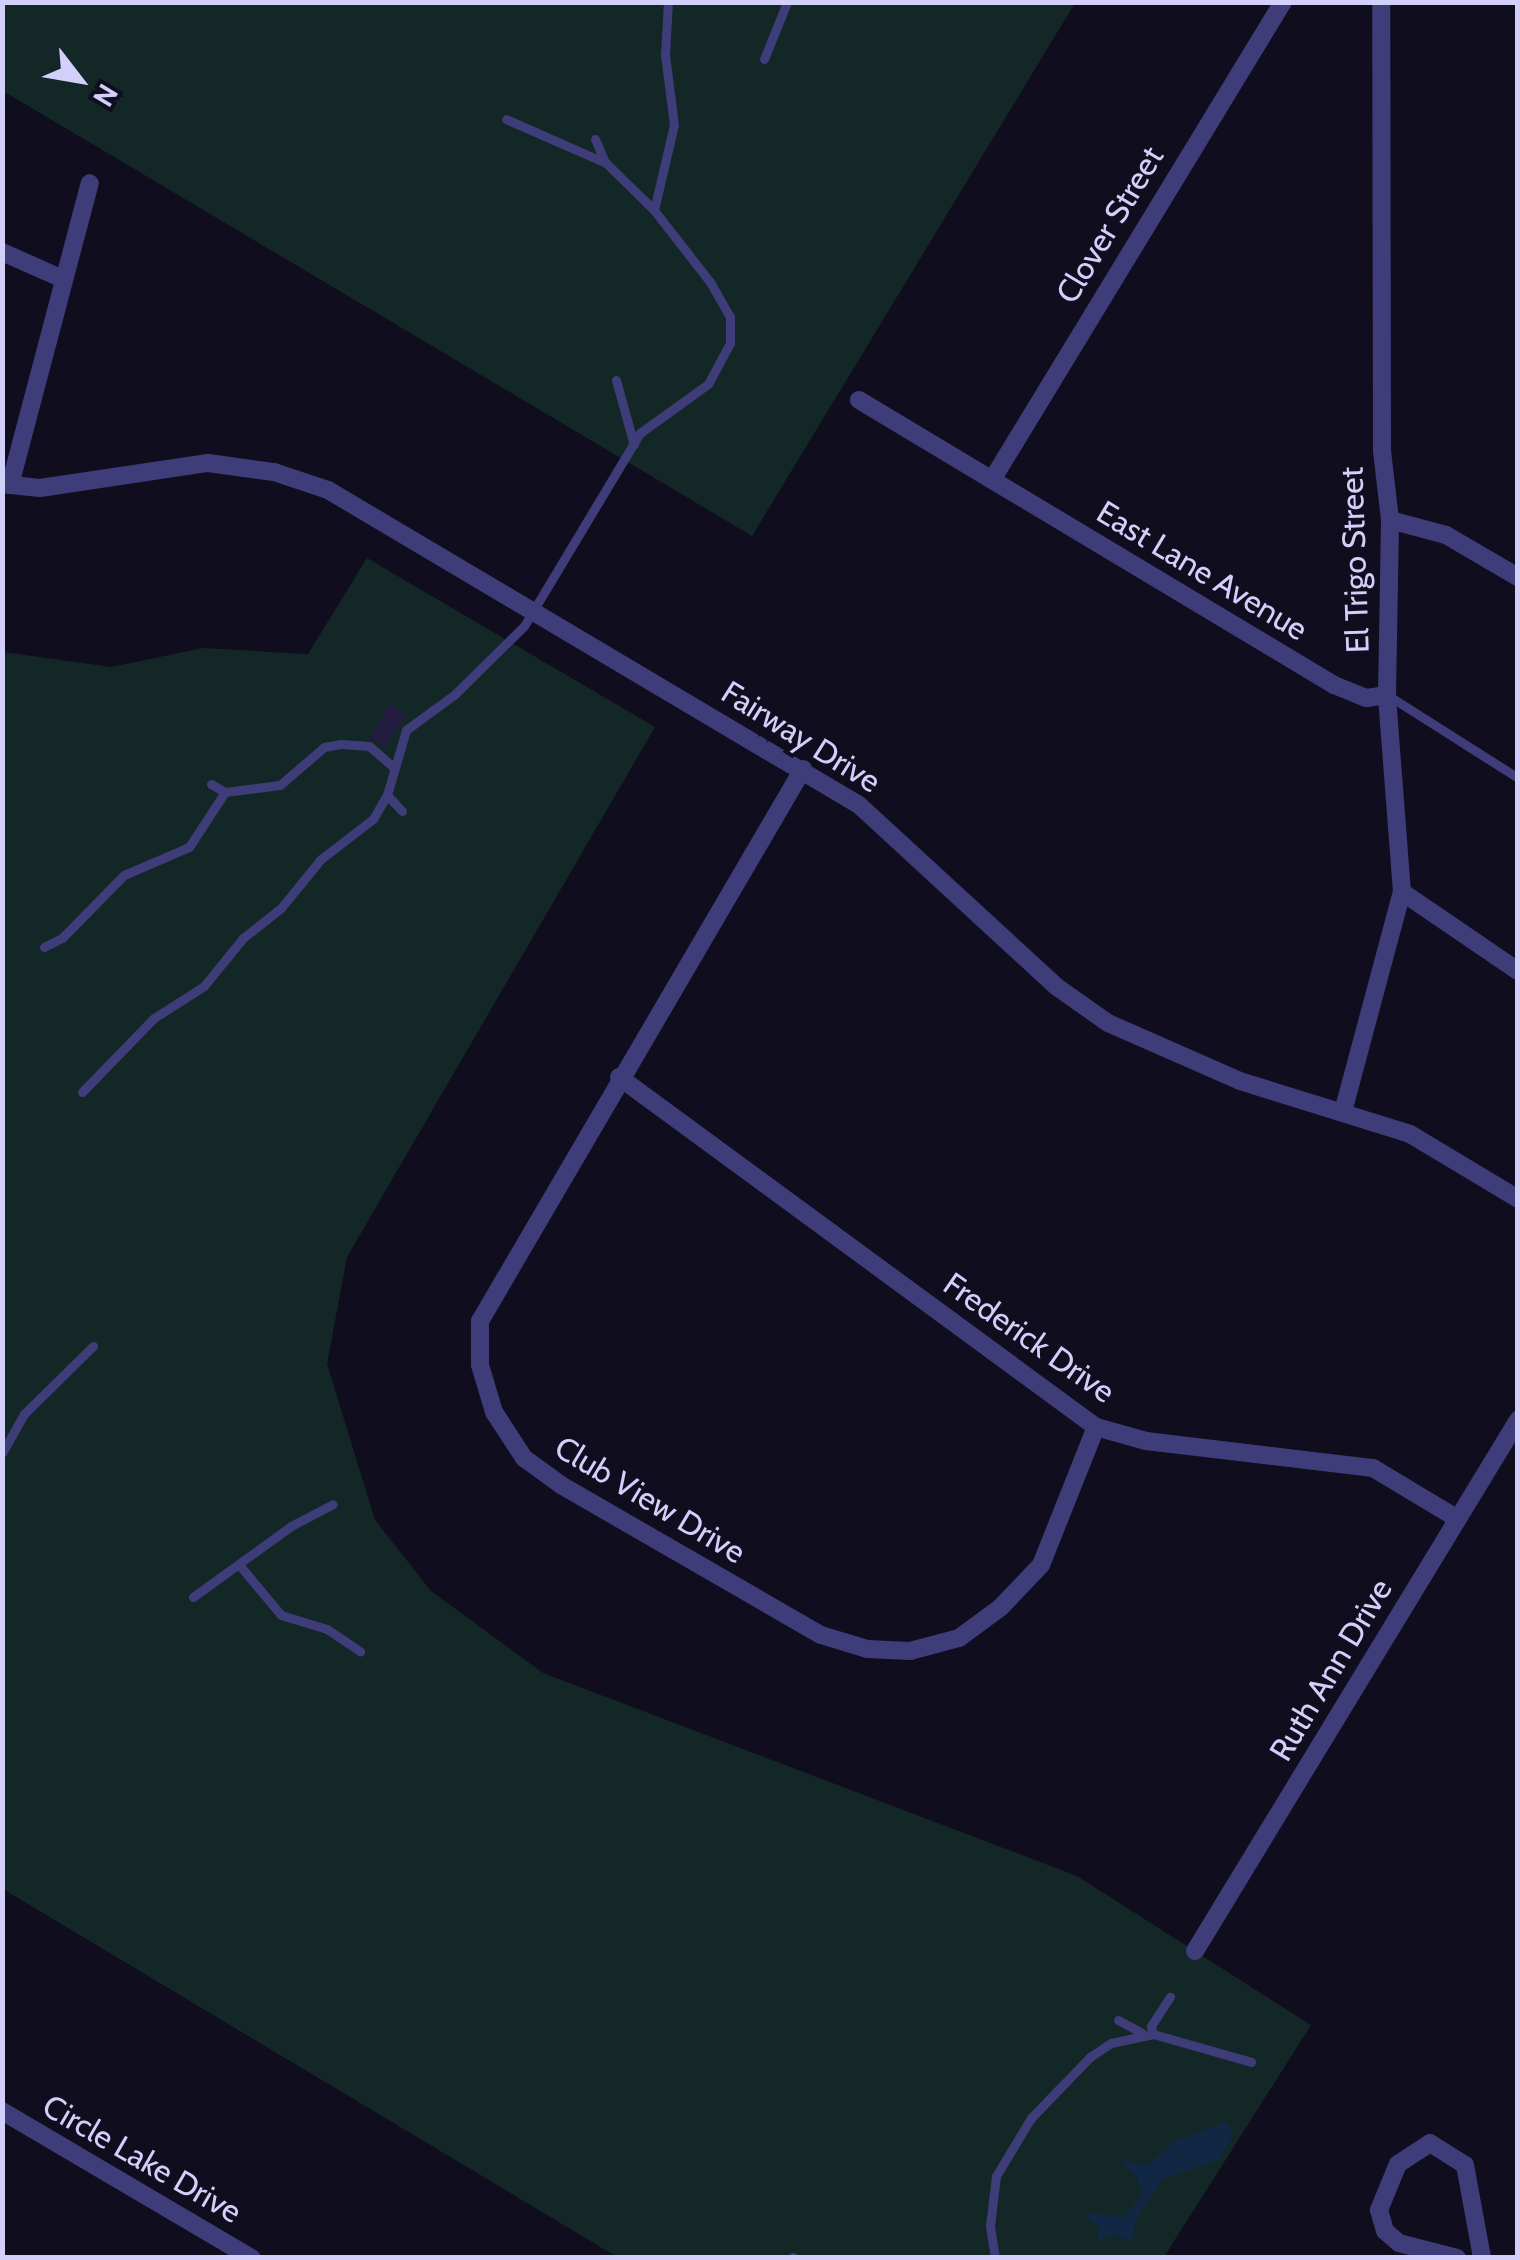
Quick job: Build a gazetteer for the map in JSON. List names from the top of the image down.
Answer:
{
  "streets": {
    "street": [
      "Clover Street",
      "El Trigo Street",
      "East Lane Avenue",
      "Fairway Drive",
      "Frederick Drive",
      "Club View Drive",
      "Ruth Ann Drive",
      "Circle Lake Drive"
    ]
  },
  "crossings": [
    ["Clover Street", "East Lane Avenue"],
    ["El Trigo Street", "East Lane Avenue"],
    ["El Trigo Street", "Fairway Drive"],
    ["Fairway Drive", "Club View Drive"],
    ["Frederick Drive", "Club View Drive"],
    ["Frederick Drive", "Ruth Ann Drive"]
  ],
  "north": "bottom right"
}
